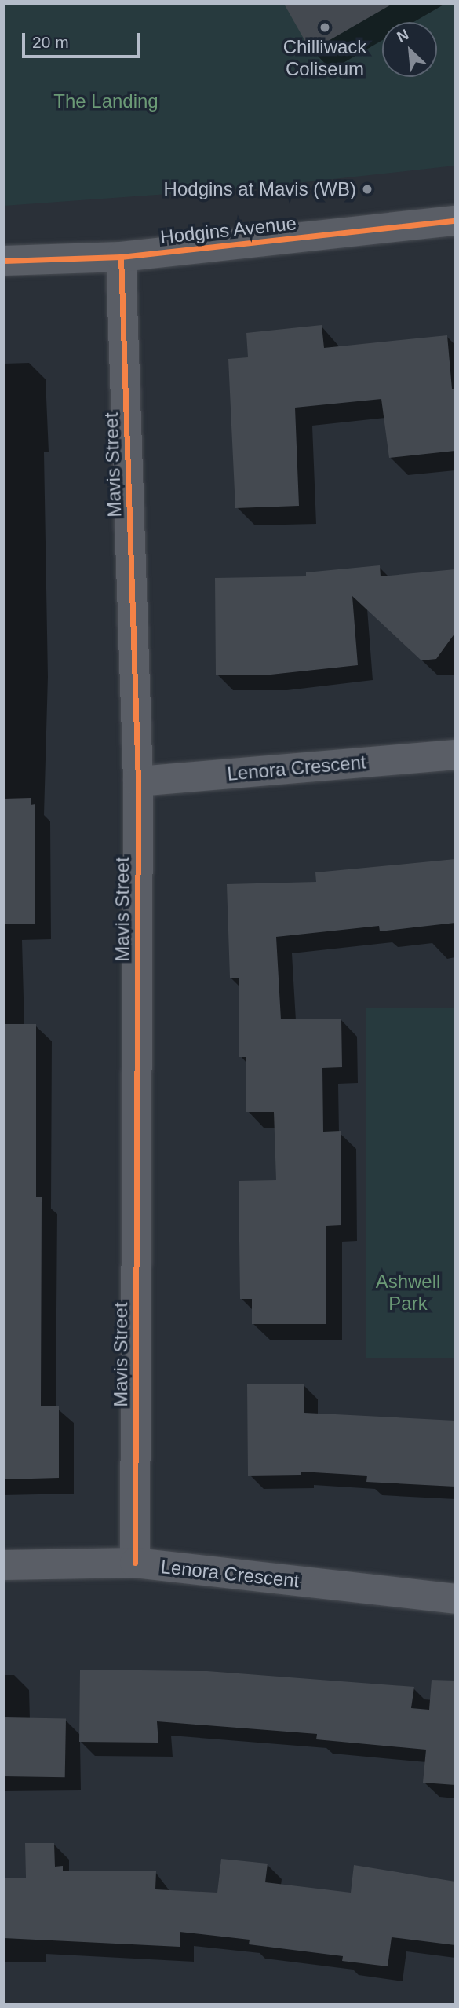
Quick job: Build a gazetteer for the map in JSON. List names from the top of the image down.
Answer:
{
  "streets": {
    "street": ["Hodgins Avenue", "Mavis Street", "Lenora Crescent"]
  },
  "crossings": [
    ["Hodgins Avenue", "Mavis Street"],
    ["Mavis Street", "Lenora Crescent"]
  ],
  "parks": ["The Landing", "Ashwell Park"],
  "places": ["Chilliwack Coliseum", "Hodgins at Mavis (WB)"],
  "scale_bar": "20 m",
  "north": "top left"
}
